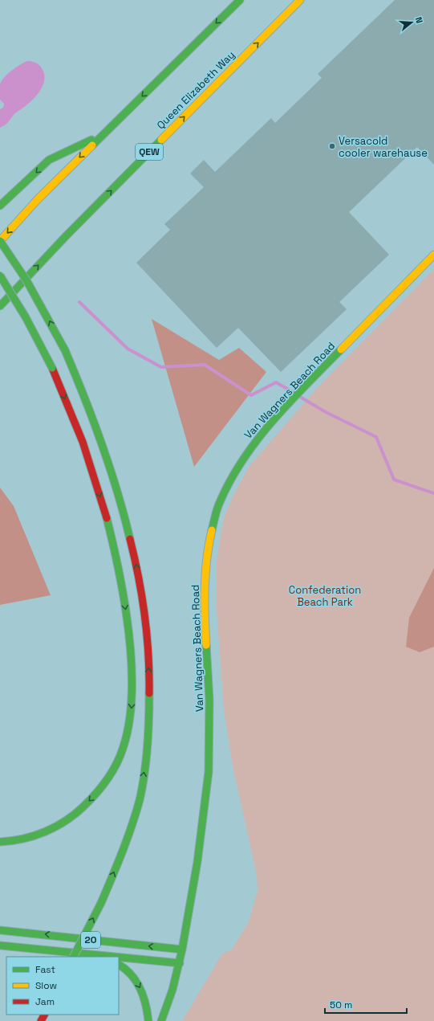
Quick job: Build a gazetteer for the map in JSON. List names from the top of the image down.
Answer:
{
  "streets": {
    "main road": [
      "Queen Elizabeth Way",
      "QEW",
      "Van Wagners Beach Road",
      "20"
    ]
  },
  "crossings": [
    ["Van Wagners Beach Road", "20"]
  ],
  "parks": ["Confederation Beach Park"],
  "places": ["Versacold cooler warehause"],
  "legend": ["Fast", "Slow", "Jam"],
  "scale_bar": "50 m",
  "north": "right"
}
